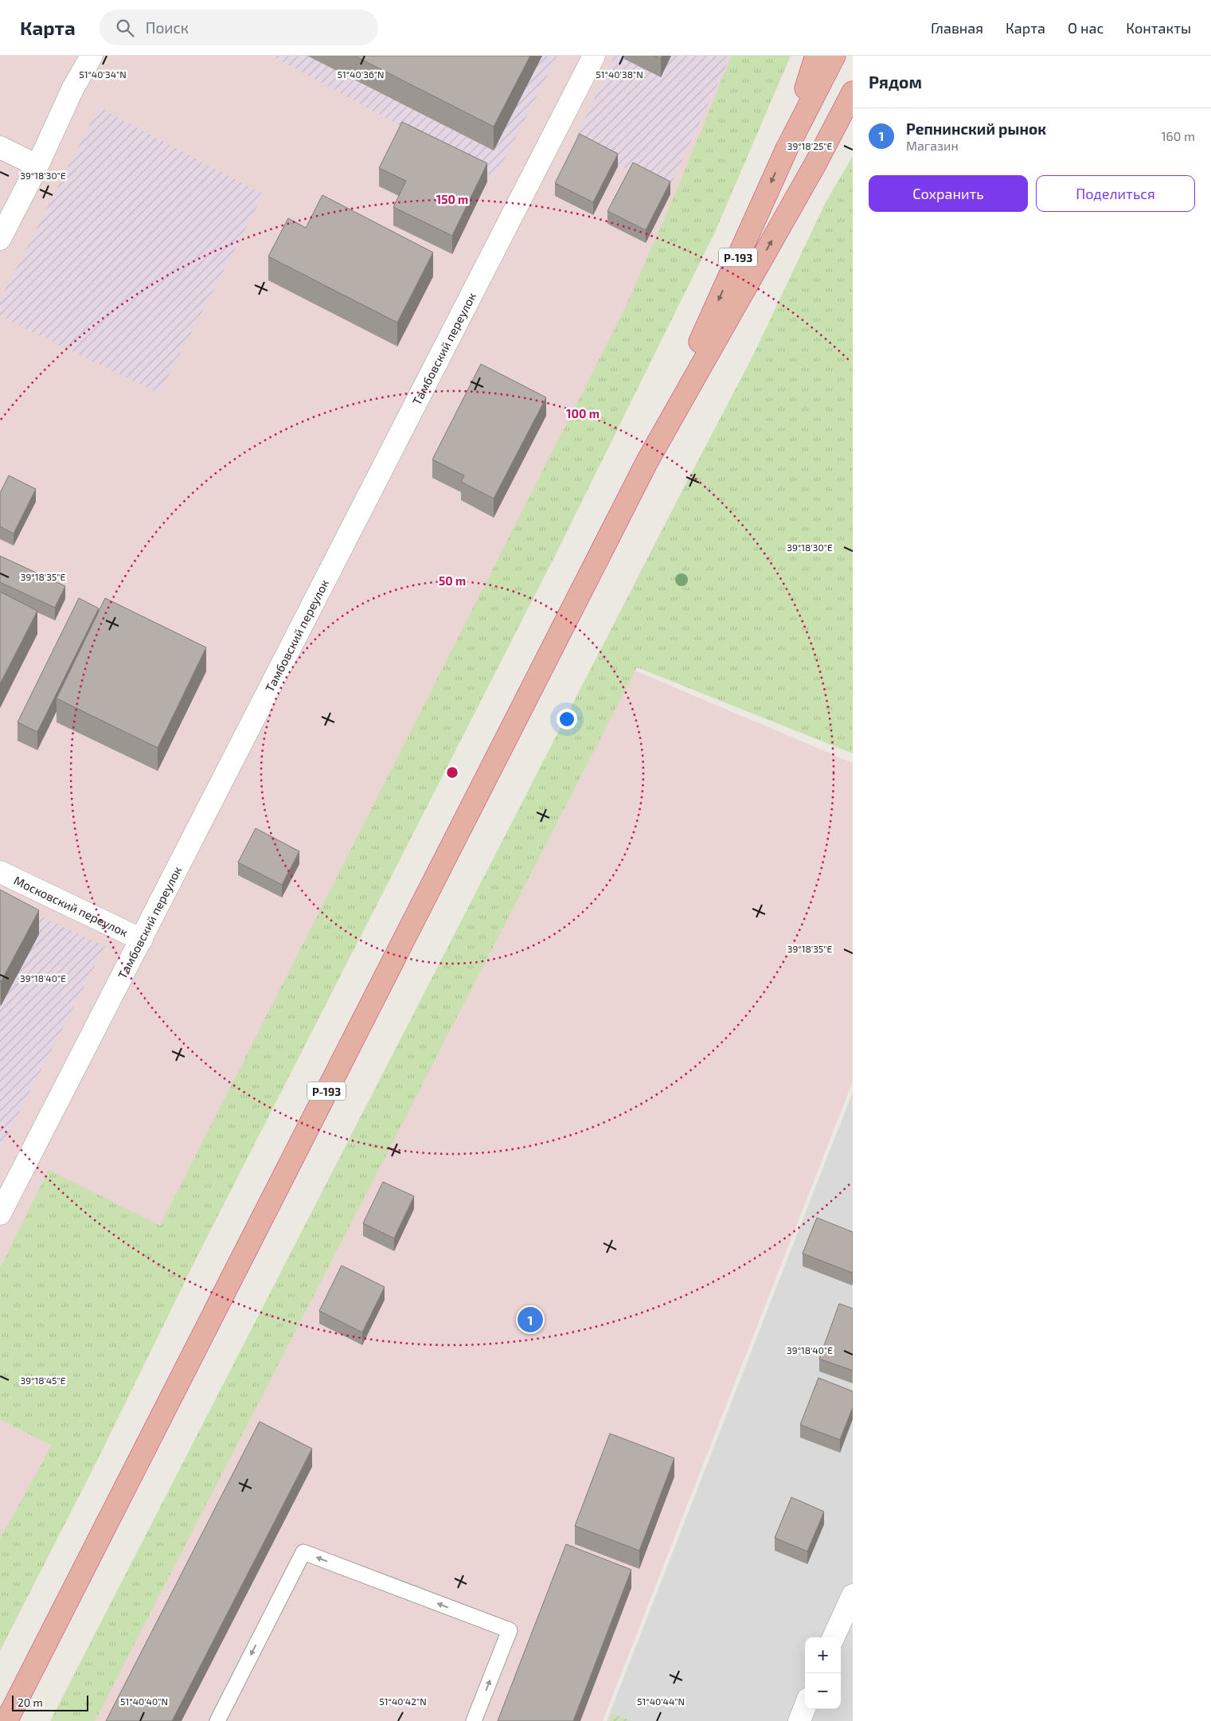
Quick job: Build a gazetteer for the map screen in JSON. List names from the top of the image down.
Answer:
{
  "streets": {
    "highway": ["Р-193"],
    "street": ["Тамбовский переулок", "Московский переулок"]
  },
  "crossings": [
    ["Тамбовский переулок", "Московский переулок"]
  ],
  "scale_bar": "20 m",
  "page": {
    "header": "Карта",
    "search": "Поиск",
    "nav": [
      "Главная",
      "Карта",
      "О нас",
      "Контакты"
    ],
    "heading": "Рядом",
    "list": [
      {
        "mark": "1",
        "name": "Репнинский рынок",
        "note": "Магазин",
        "value": "160 m"
      }
    ],
    "buttons": ["Сохранить", "Поделиться"],
    "pins": "1",
    "map_buttons": ["+", "−"],
    "scale": "20 m"
  },
  "coordinates": [
    "51°40'34\"N",
    "51°40'36\"N",
    "51°40'38\"N",
    "39°18'25\"E",
    "39°18'30\"E",
    "39°18'35\"E",
    "39°18'40\"E",
    "39°18'45\"E",
    "51°40'40\"N",
    "51°40'42\"N",
    "51°40'44\"N"
  ],
  "rings": ["150 m", "100 m", "50 m"]
}
